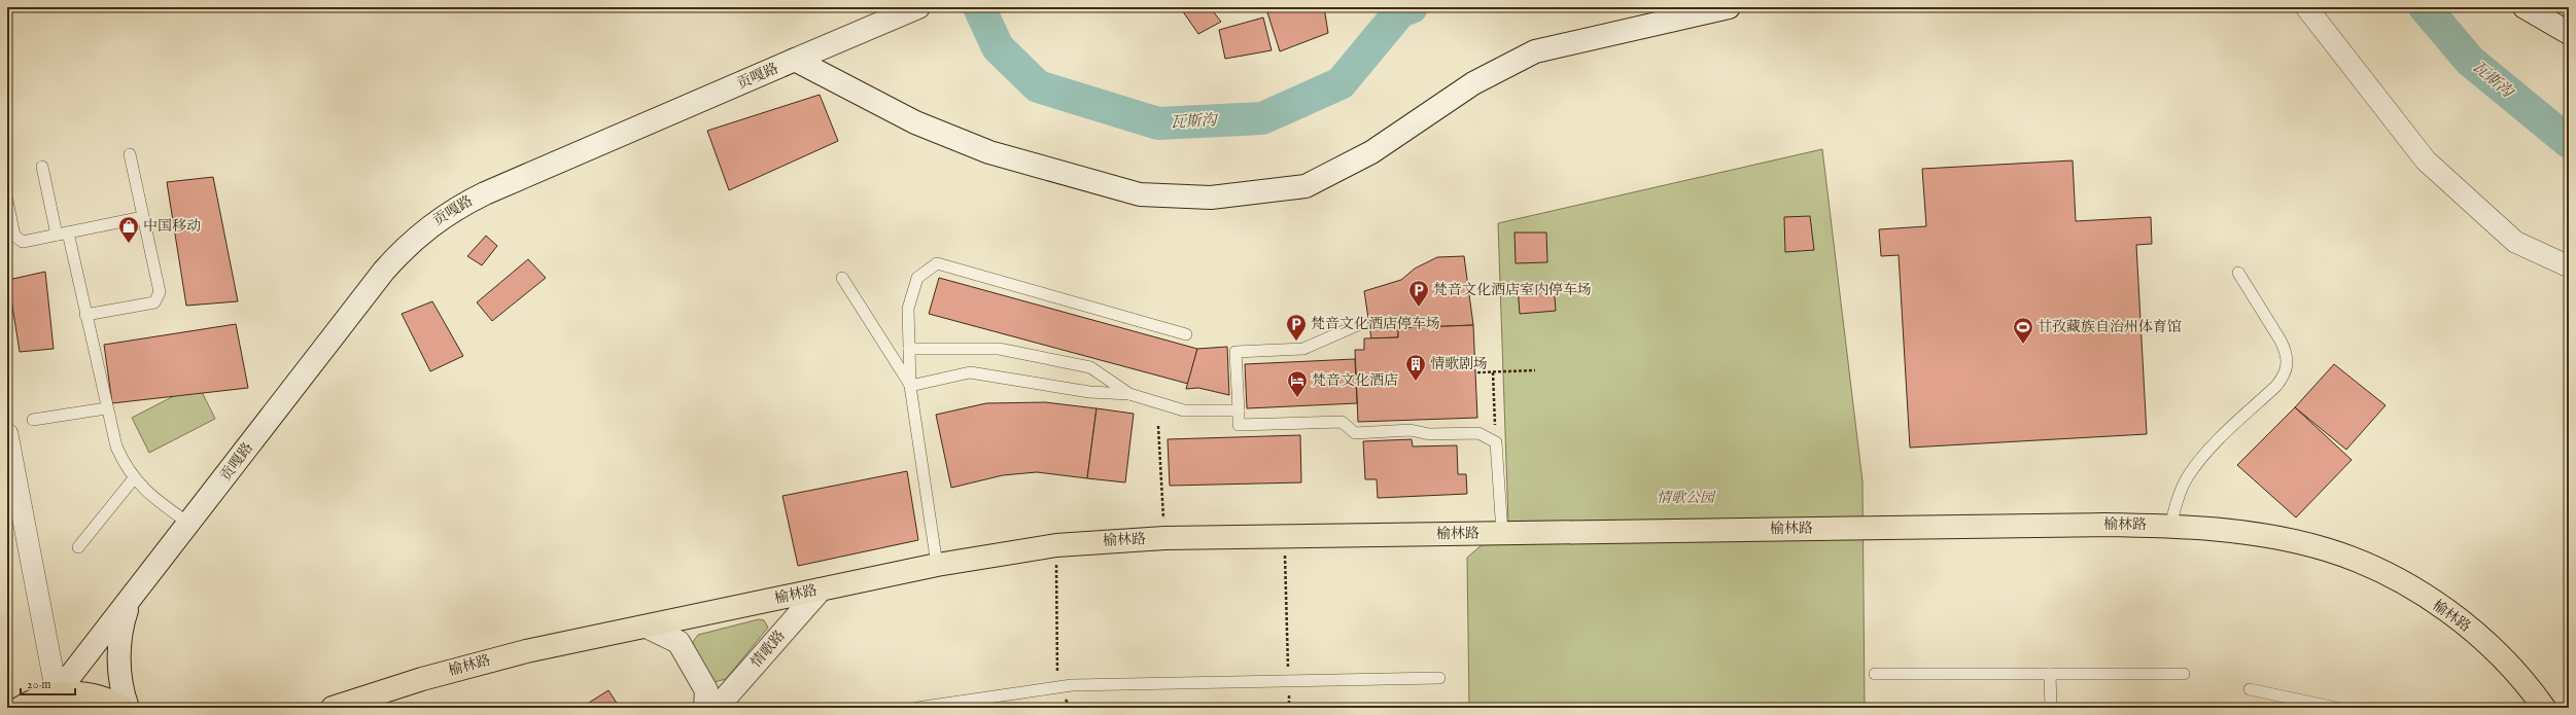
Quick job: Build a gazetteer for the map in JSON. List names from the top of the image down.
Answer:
{
  "streets": {
    "main road": ["贡嘎路", "榆林路", "情歌路"]
  },
  "crossings": [
    ["榆林路", "情歌路"]
  ],
  "water": ["瓦斯沟"],
  "parks": ["情歌公园"],
  "places": {
    "shop": ["中国移动"],
    "parking": ["梵音文化酒店室内停车场", "梵音文化酒店停车场"],
    "sports": ["甘孜藏族自治州体育馆"],
    "building": ["情歌剧场"],
    "hotel": ["梵音文化酒店"]
  },
  "scale_bar": "20 m"
}
